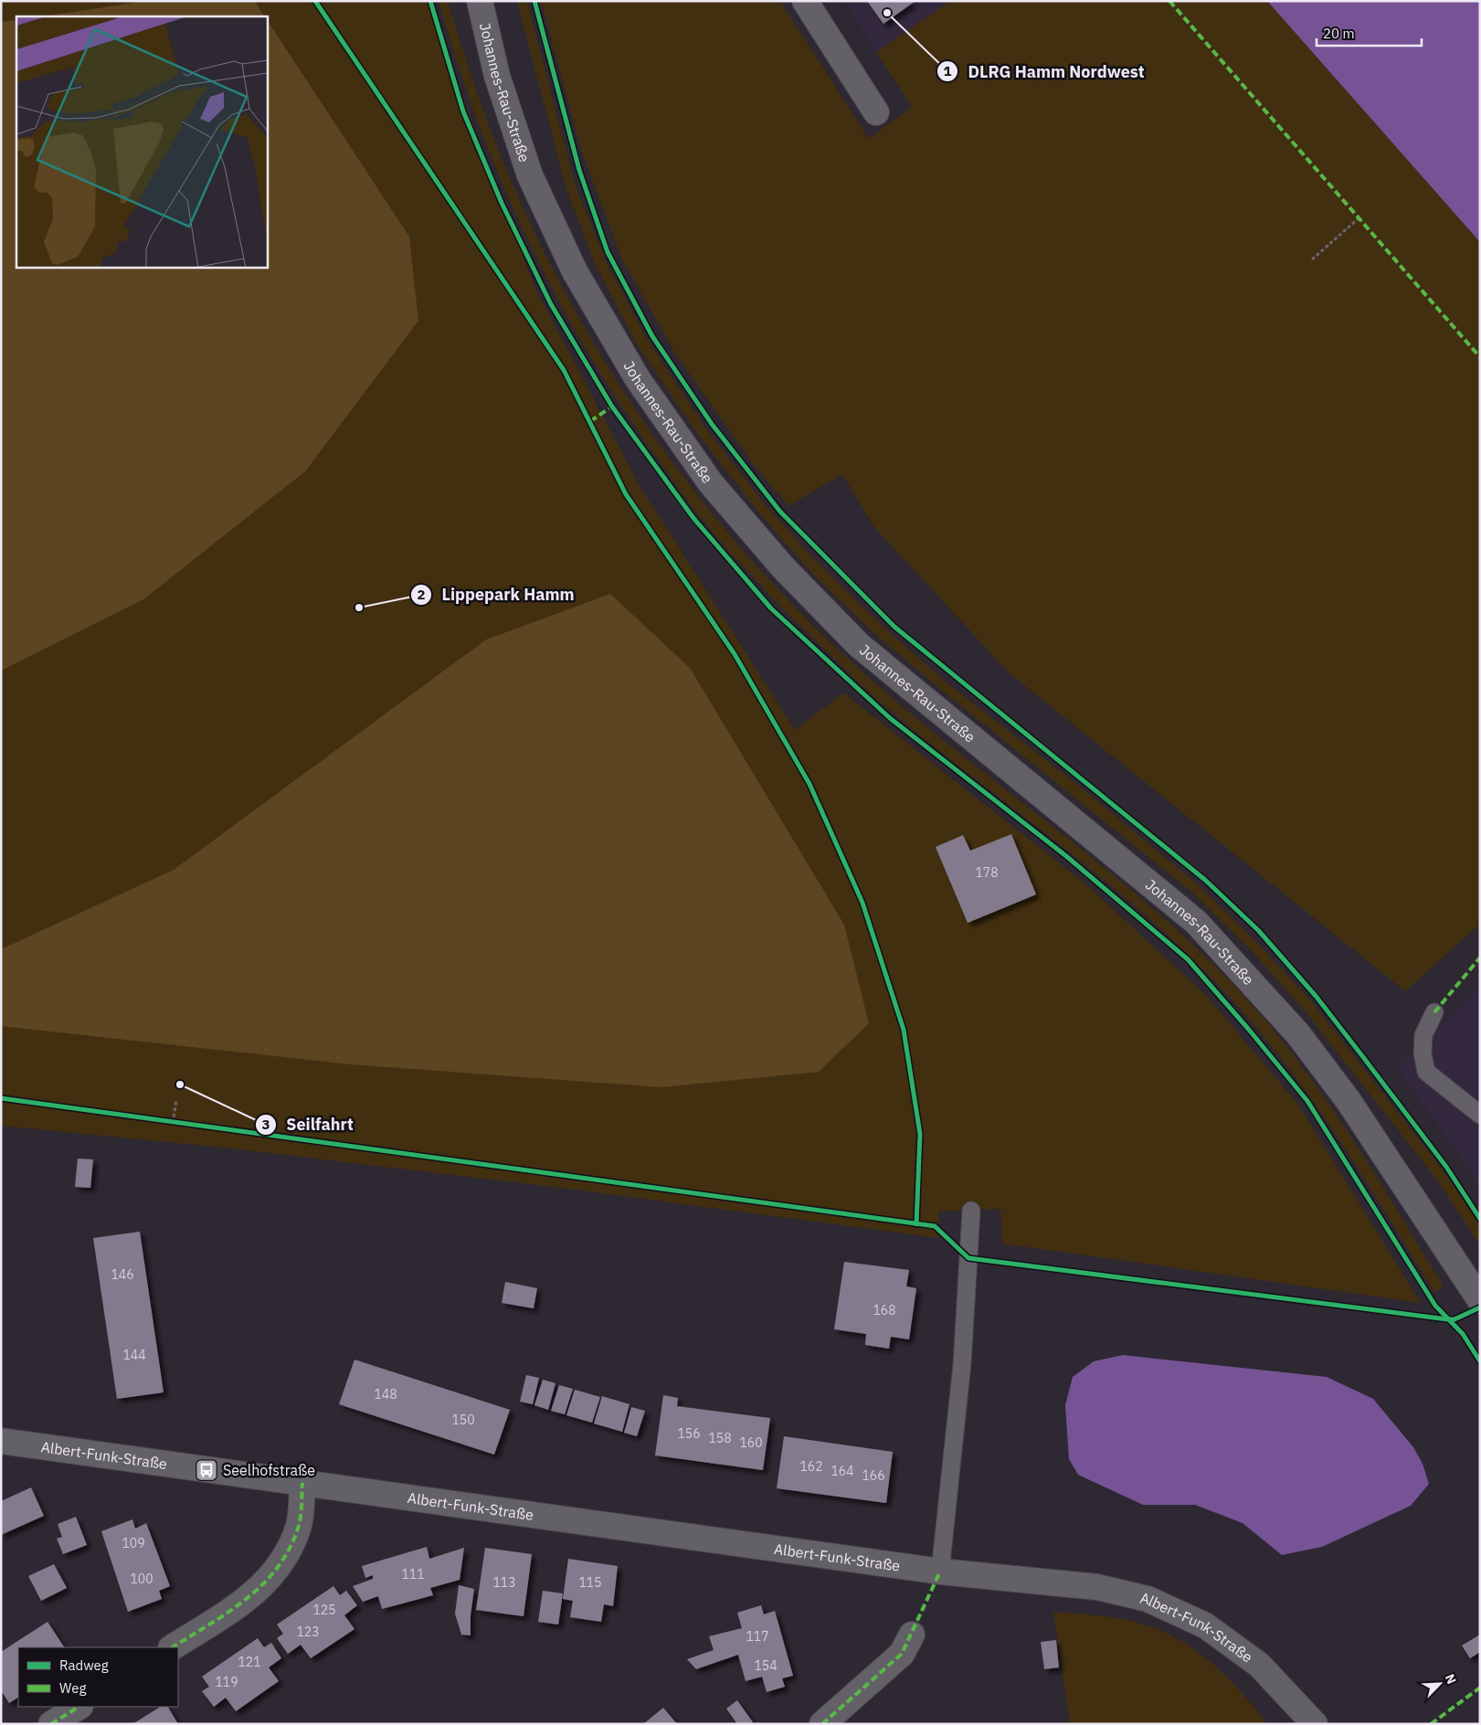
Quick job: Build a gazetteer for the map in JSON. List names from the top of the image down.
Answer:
{
  "streets": {
    "street": ["Johannes-Rau-Straße", "Albert-Funk-Straße"]
  },
  "places": {
    "other": ["DLRG Hamm Nordwest", "Lippepark Hamm", "Seilfahrt"],
    "bus stop": ["Seelhofstraße"]
  },
  "house_numbers": [
    "178",
    "146",
    "168",
    "144",
    "148",
    "150",
    "156",
    "158",
    "160",
    "162",
    "164",
    "166",
    "109",
    "111",
    "100",
    "113",
    "115",
    "125",
    "123",
    "117",
    "121",
    "154",
    "119"
  ],
  "legend": ["Radweg", "Weg"],
  "scale_bar": "20 m",
  "north": "top right"
}
